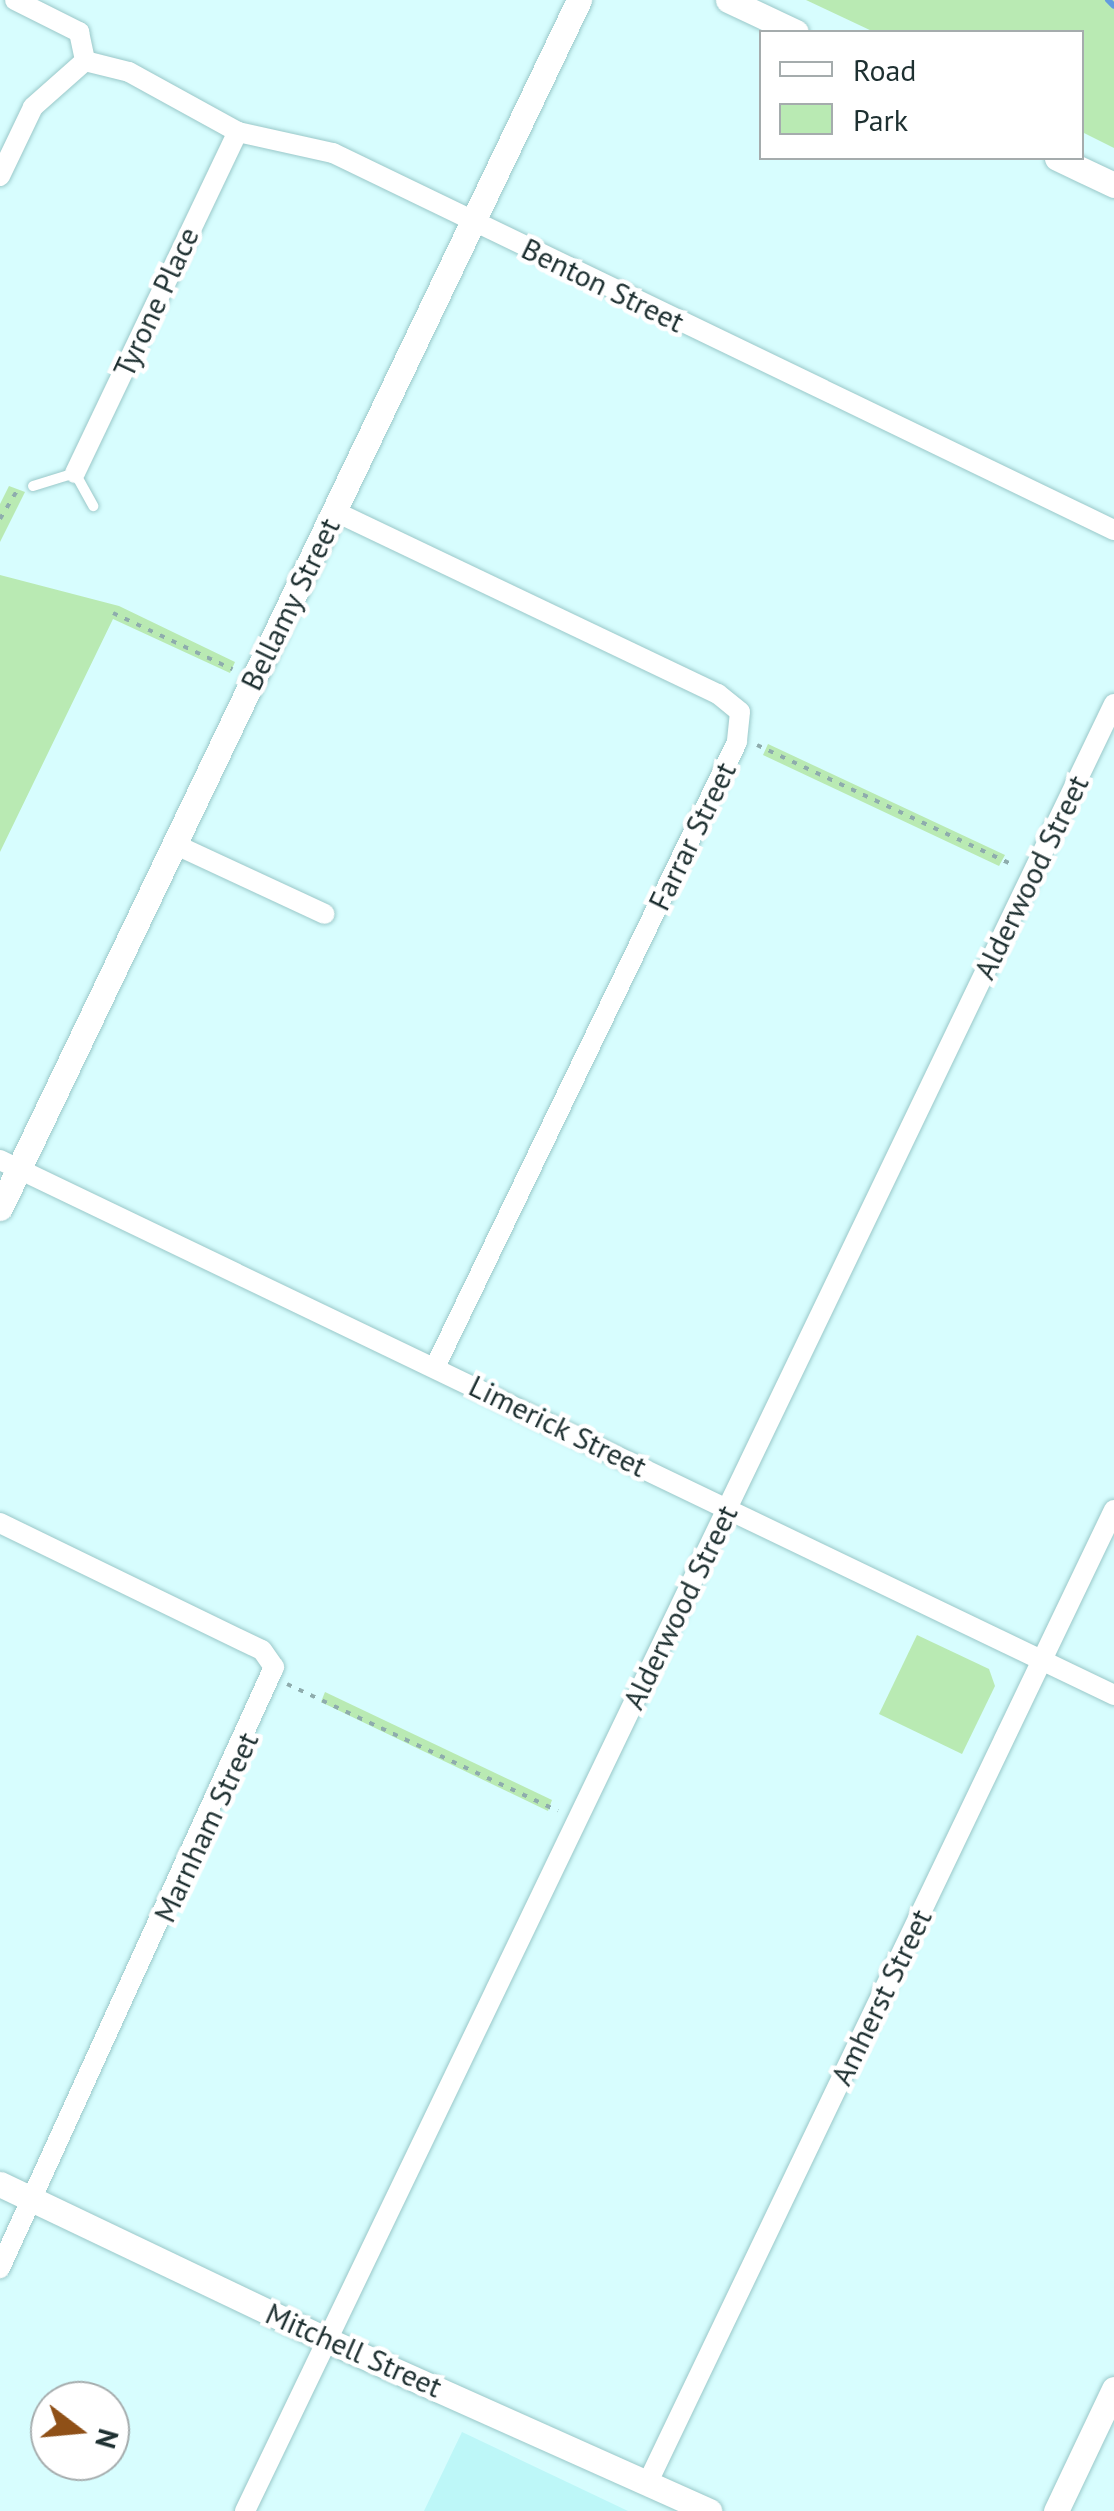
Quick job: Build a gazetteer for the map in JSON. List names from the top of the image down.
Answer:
{
  "streets": {
    "street": [
      "Benton Street",
      "Tyrone Place",
      "Bellamy Street",
      "Farrar Street",
      "Alderwood Street",
      "Limerick Street",
      "Marnham Street",
      "Amherst Street",
      "Mitchell Street"
    ]
  },
  "crossings": [
    ["Benton Street", "Tyrone Place"],
    ["Benton Street", "Bellamy Street"],
    ["Bellamy Street", "Farrar Street"],
    ["Bellamy Street", "Limerick Street"],
    ["Farrar Street", "Limerick Street"],
    ["Alderwood Street", "Limerick Street"],
    ["Alderwood Street", "Mitchell Street"],
    ["Limerick Street", "Amherst Street"],
    ["Marnham Street", "Mitchell Street"],
    ["Amherst Street", "Mitchell Street"]
  ],
  "legend": ["Road", "Park"],
  "north": "right"
}
